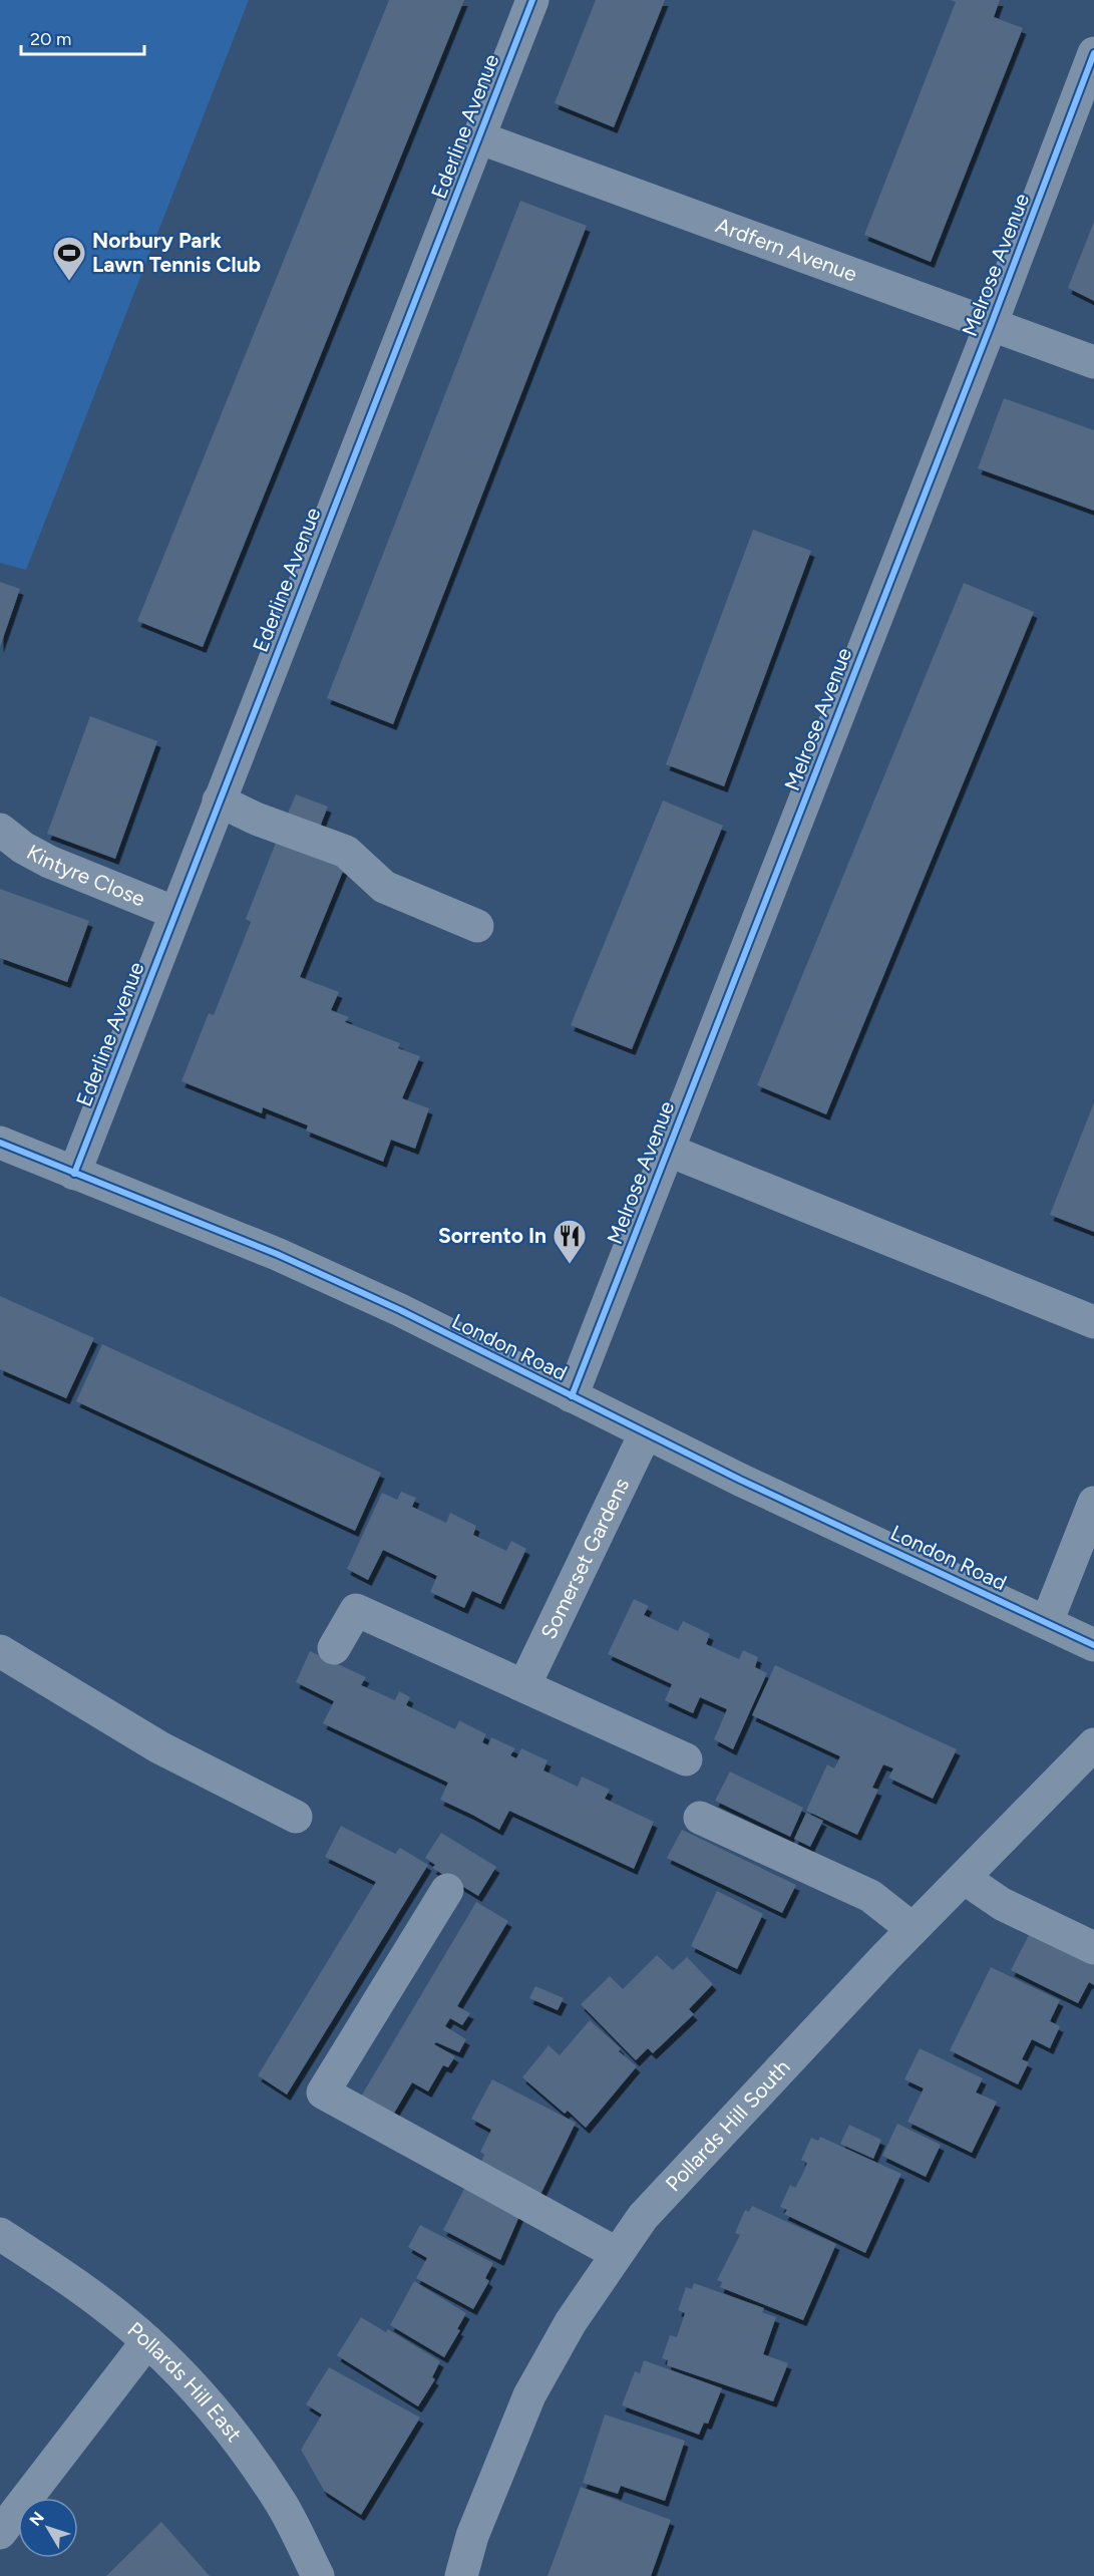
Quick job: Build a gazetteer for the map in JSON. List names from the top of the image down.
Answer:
{
  "streets": {
    "highway": ["London Road"],
    "street": [
      "Ederline Avenue",
      "Ardfern Avenue",
      "Melrose Avenue",
      "Kintyre Close",
      "Somerset Gardens",
      "Pollards Hill South",
      "Pollards Hill East"
    ]
  },
  "crossings": [
    ["Ederline Avenue", "Ardfern Avenue"],
    ["Ederline Avenue", "Kintyre Close"],
    ["Ederline Avenue", "London Road"],
    ["Ardfern Avenue", "Melrose Avenue"],
    ["Melrose Avenue", "London Road"],
    ["London Road", "Somerset Gardens"]
  ],
  "places": {
    "sports": ["Norbury Park Lawn Tennis Club"],
    "restaurant": ["Sorrento In"]
  },
  "scale_bar": "20 m",
  "north": "top left"
}
